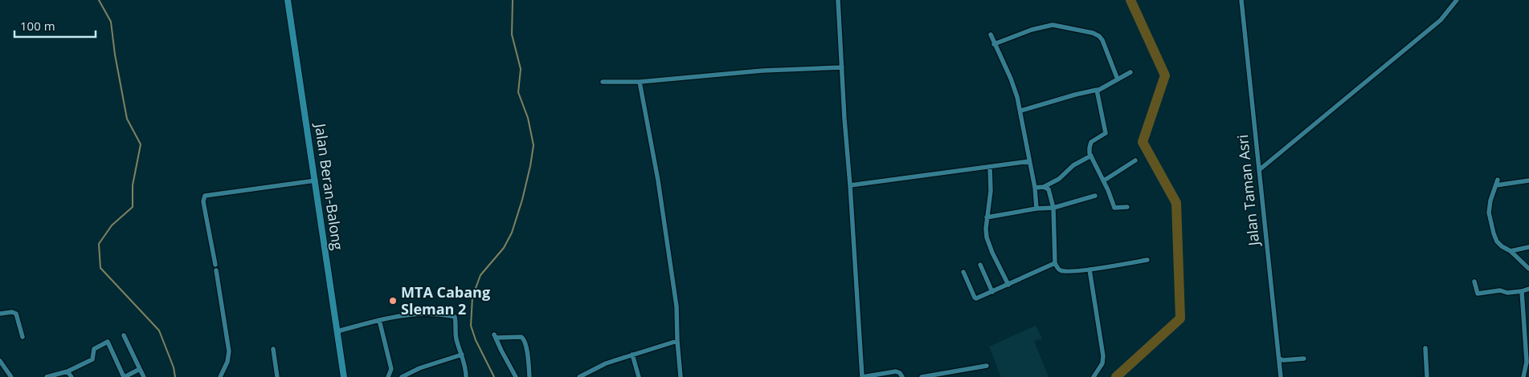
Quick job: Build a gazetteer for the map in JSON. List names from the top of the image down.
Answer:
{
  "streets": {
    "main road": ["Jalan Beran-Balong"],
    "street": ["Jalan Taman Asri"]
  },
  "places": ["MTA Cabang Sleman 2"],
  "scale_bar": "100 m"
}
